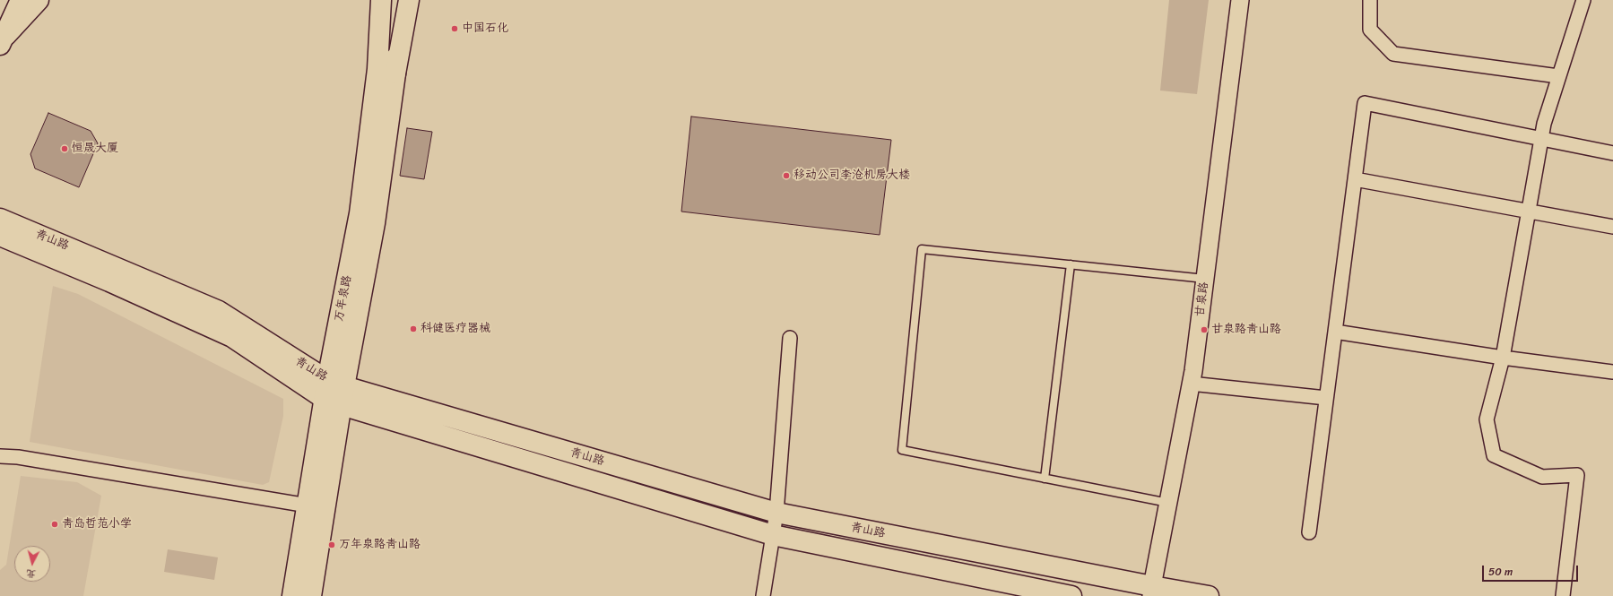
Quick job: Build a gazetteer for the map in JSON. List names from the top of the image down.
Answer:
{
  "streets": {
    "main road": ["青山路", "万年泉路"],
    "street": ["甘泉路"]
  },
  "crossings": [
    ["青山路", "万年泉路"],
    ["青山路", "甘泉路"]
  ],
  "places": [
    "中国石化",
    "恒晟大厦",
    "移动公司李沧机房大楼",
    "科健医疗器械",
    "甘泉路青山路",
    "青岛哲范小学",
    "万年泉路青山路"
  ],
  "scale_bar": "50 m",
  "north": "bottom"
}
